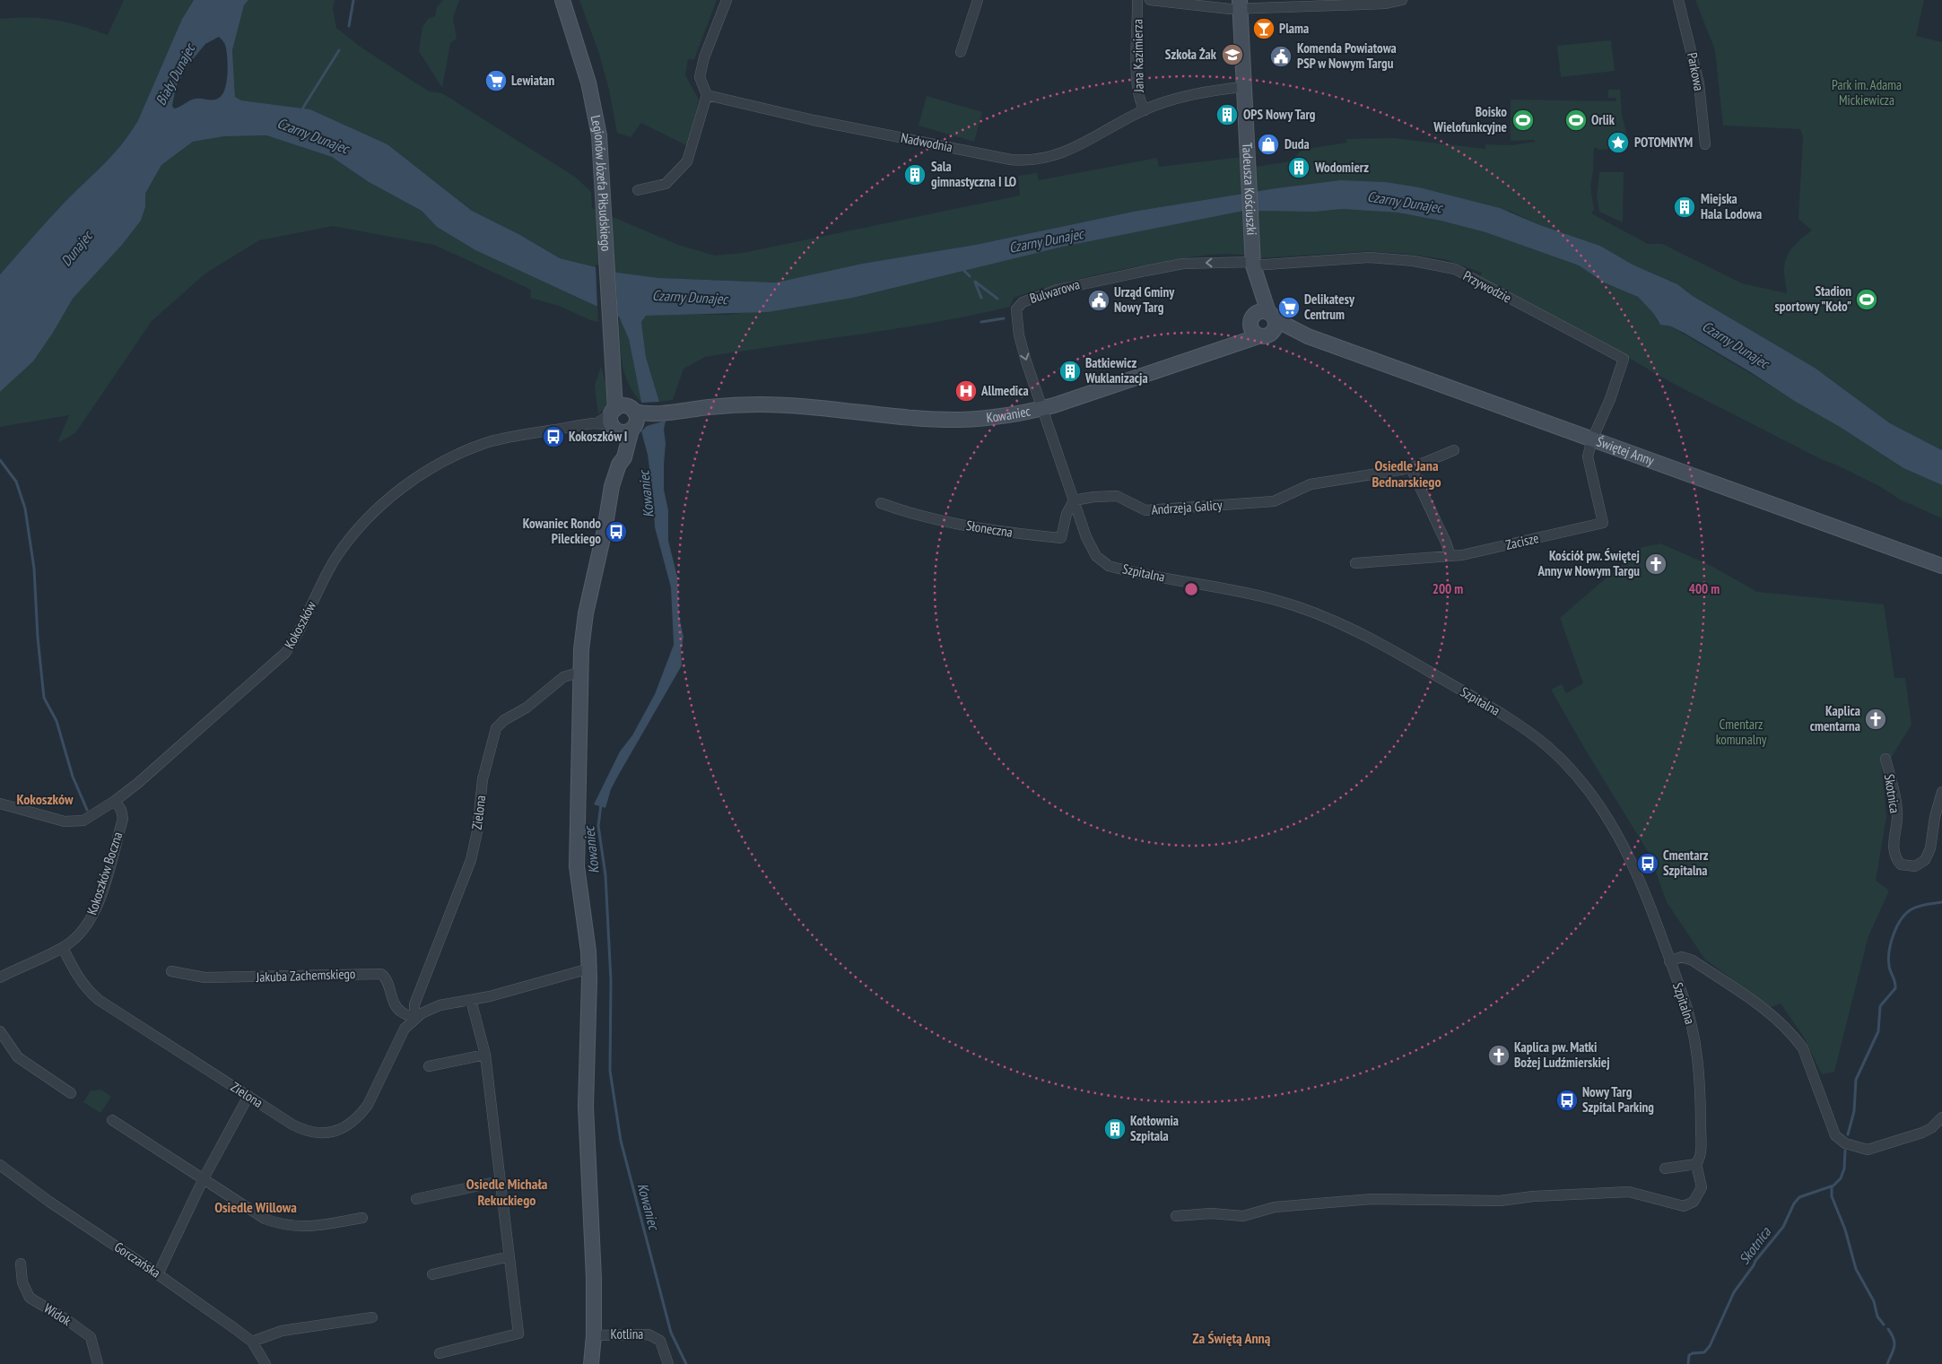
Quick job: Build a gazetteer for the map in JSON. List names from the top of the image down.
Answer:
{
  "streets": {
    "street": [
      "Jana Kazimierza",
      "Parkowa",
      "Nadwodnia",
      "Legionów Józefa Piłsudskiego",
      "Tadeusza Kościuszki",
      "Przywodzie",
      "Bulwarowa",
      "Kowaniec",
      "Świętej Anny",
      "Andrzeja Galicy",
      "Słoneczna",
      "Zacisze",
      "Szpitalna",
      "Kokoszków",
      "Skotnica",
      "Zielona",
      "Kokoszków Boczna",
      "Jakuba Zachemskiego",
      "Gorczańska",
      "Widok",
      "Kotlina"
    ]
  },
  "crossings": [
    ["Jana Kazimierza", "Nadwodnia"],
    ["Nadwodnia", "Tadeusza Kościuszki"],
    ["Legionów Józefa Piłsudskiego", "Kowaniec"],
    ["Legionów Józefa Piłsudskiego", "Kokoszków"],
    ["Tadeusza Kościuszki", "Przywodzie"],
    ["Tadeusza Kościuszki", "Bulwarowa"],
    ["Tadeusza Kościuszki", "Kowaniec"],
    ["Tadeusza Kościuszki", "Świętej Anny"],
    ["Przywodzie", "Bulwarowa"],
    ["Przywodzie", "Świętej Anny"],
    ["Przywodzie", "Zacisze"],
    ["Bulwarowa", "Kowaniec"],
    ["Bulwarowa", "Szpitalna"],
    ["Kowaniec", "Świętej Anny"],
    ["Kowaniec", "Szpitalna"],
    ["Kowaniec", "Kokoszków"],
    ["Świętej Anny", "Zacisze"],
    ["Andrzeja Galicy", "Słoneczna"],
    ["Andrzeja Galicy", "Szpitalna"],
    ["Słoneczna", "Szpitalna"],
    ["Kokoszków", "Kokoszków Boczna"],
    ["Zielona", "Kokoszków Boczna"],
    ["Zielona", "Jakuba Zachemskiego"]
  ],
  "districts": [
    "Osiedle Jana Bednarskiego",
    "Kokoszków",
    "Osiedle Michała Rekuckiego",
    "Osiedle Willowa",
    "Za Świętą Anną"
  ],
  "water": [
    "Biały Dunajec",
    "Czarny Dunajec",
    "Dunajec",
    "Kowaniec",
    "Skotnica"
  ],
  "parks": ["Park im. Adama Mickiewicza", "Cmentarz komunalny"],
  "places": {
    "bar": ["Plama"],
    "school or university": ["Szkoła Żak"],
    "public building": ["Komenda Powiatowa PSP w Nowym Targu", "Urząd Gminy Nowy Targ"],
    "supermarket": ["Lewiatan", "Delikatesy Centrum"],
    "building": [
      "OPS Nowy Targ",
      "Wodomierz",
      "Sala gimnastyczna I LO",
      "Miejska Hala Lodowa",
      "Batkiewicz Wuklanizacja",
      "Kotłownia Szpitala"
    ],
    "sports": ["Boisko Wielofunkcyjne", "Orlik", "Stadion sportowy \"Koło\""],
    "place": ["POTOMNYM"],
    "shop": ["Duda"],
    "hospital": ["Allmedica"],
    "bus stop": [
      "Kokoszków I",
      "Kowaniec Rondo Pileckiego",
      "Cmentarz Szpitalna",
      "Nowy Targ Szpital Parking"
    ],
    "church": ["Kościół pw. Świętej Anny w Nowym Targu", "Kaplica cmentarna", "Kaplica pw. Matki Bożej Ludźmierskiej"]
  },
  "rings": ["200 m", "400 m"]
}
